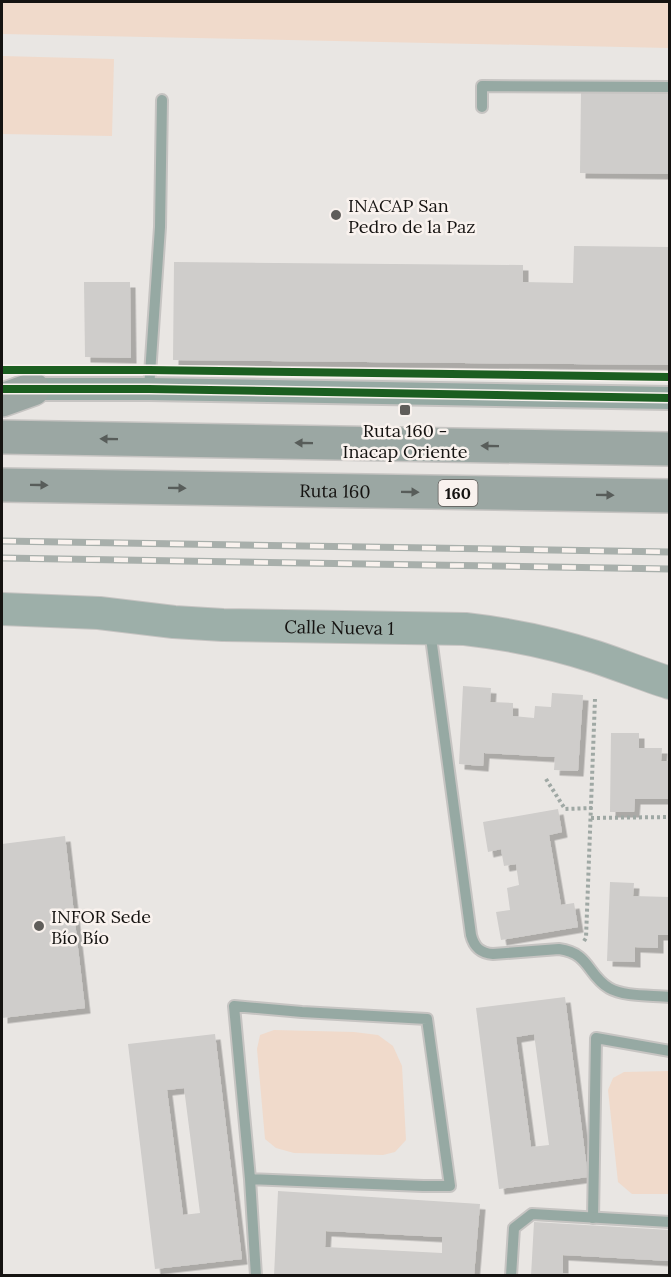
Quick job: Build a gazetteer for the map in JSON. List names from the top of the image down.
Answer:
{
  "streets": {
    "highway": ["Ruta 160", "160"],
    "main road": ["Calle Nueva 1"]
  },
  "places": {
    "other": ["INACAP San Pedro de la Paz", "INFOR Sede Bío Bío"],
    "transit": ["Ruta 160 - Inacap Oriente"]
  }
}
